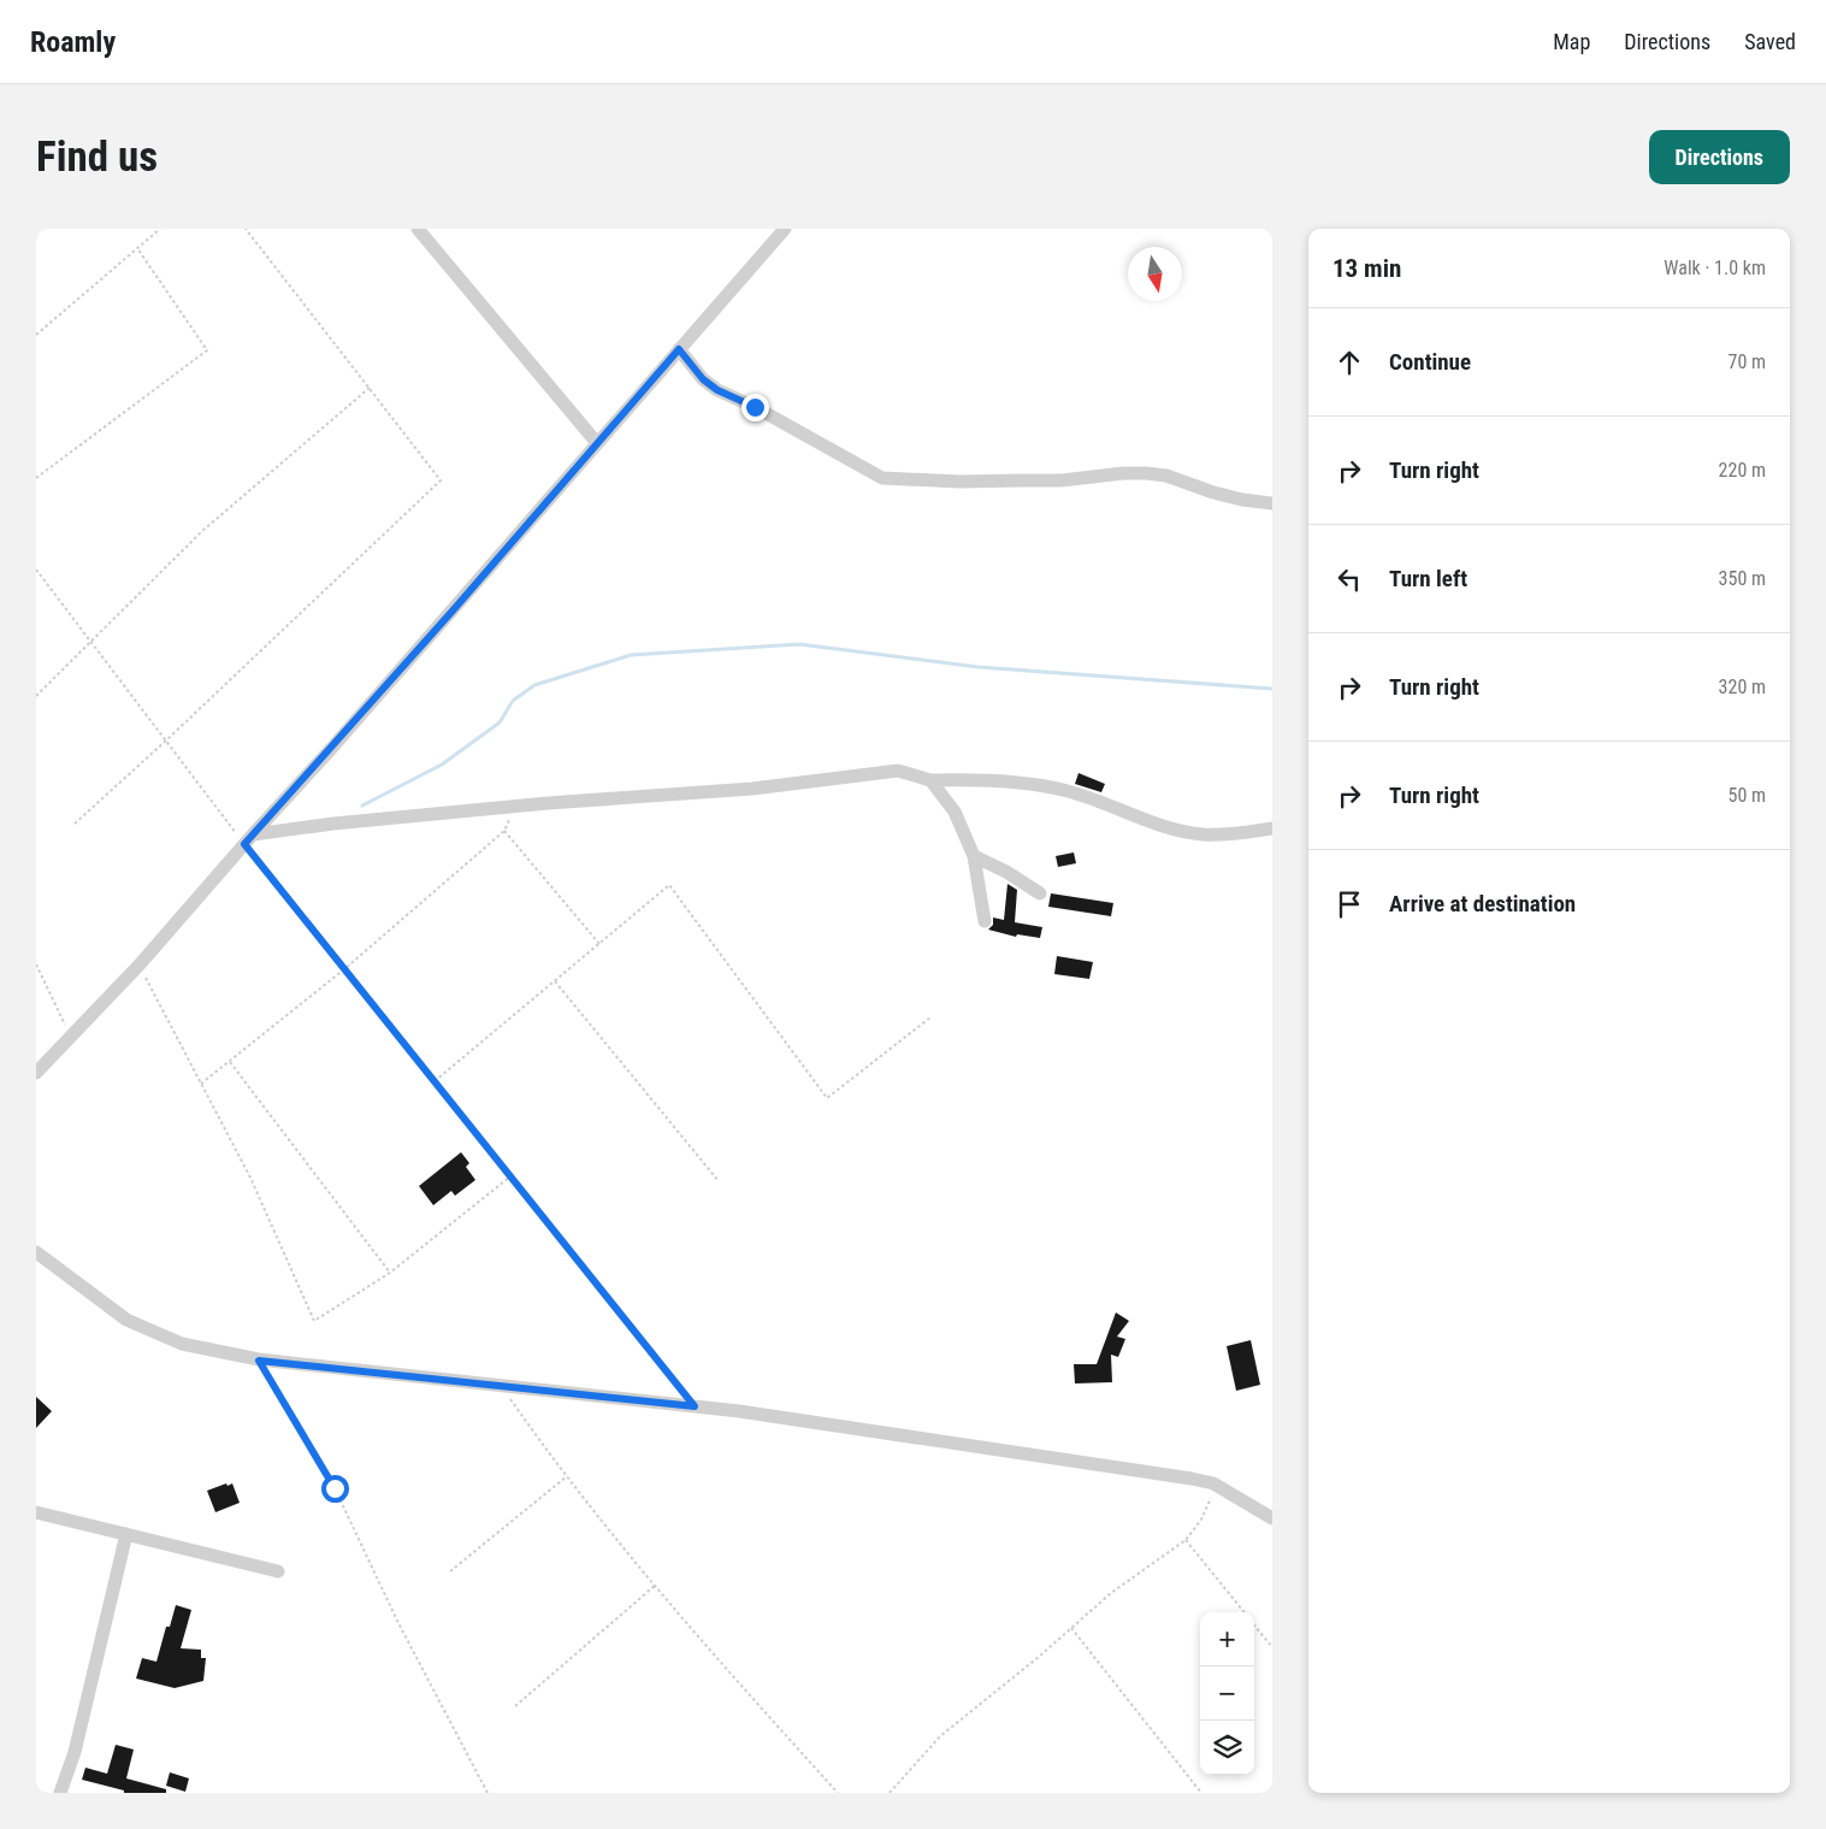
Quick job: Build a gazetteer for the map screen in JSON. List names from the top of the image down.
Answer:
{
  "north": "bottom",
  "page": {
    "header": "Roamly",
    "nav": ["Map", "Directions", "Saved"],
    "buttons": "Directions",
    "title": "Find us",
    "heading": ["13 min", "Walk · 1.0 km"],
    "list": [
      ["Continue", "70 m"],
      ["Turn right", "220 m"],
      ["Turn left", "350 m"],
      ["Turn right", "320 m"],
      ["Turn right", "50 m"],
      "Arrive at destination"
    ],
    "map_buttons": ["+", "−"]
  }
}
